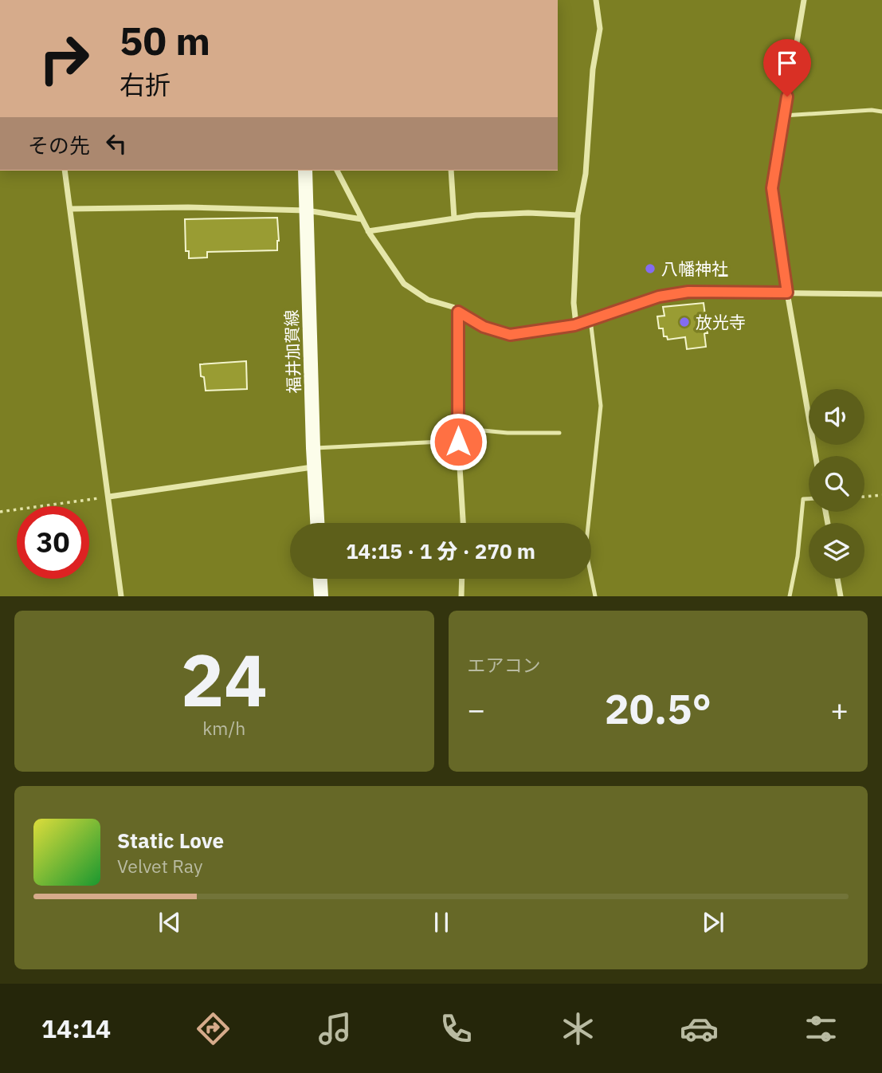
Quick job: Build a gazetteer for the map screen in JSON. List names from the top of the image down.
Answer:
{
  "streets": {
    "main road": ["福井加賀線"]
  },
  "places": ["八幡神社", "放光寺"],
  "page": {
    "turn": ["50 m", "右折"],
    "then": "その先",
    "limit": "30",
    "trip": "14:15 · 1 分 · 270 m",
    "tile": [
      ["24", "km/h"],
      "エアコン"
    ],
    "heat": ["−", "20.5°", "+"],
    "song": ["Static Love", "Velvet Ray"],
    "tabs": "14:14"
  }
}
